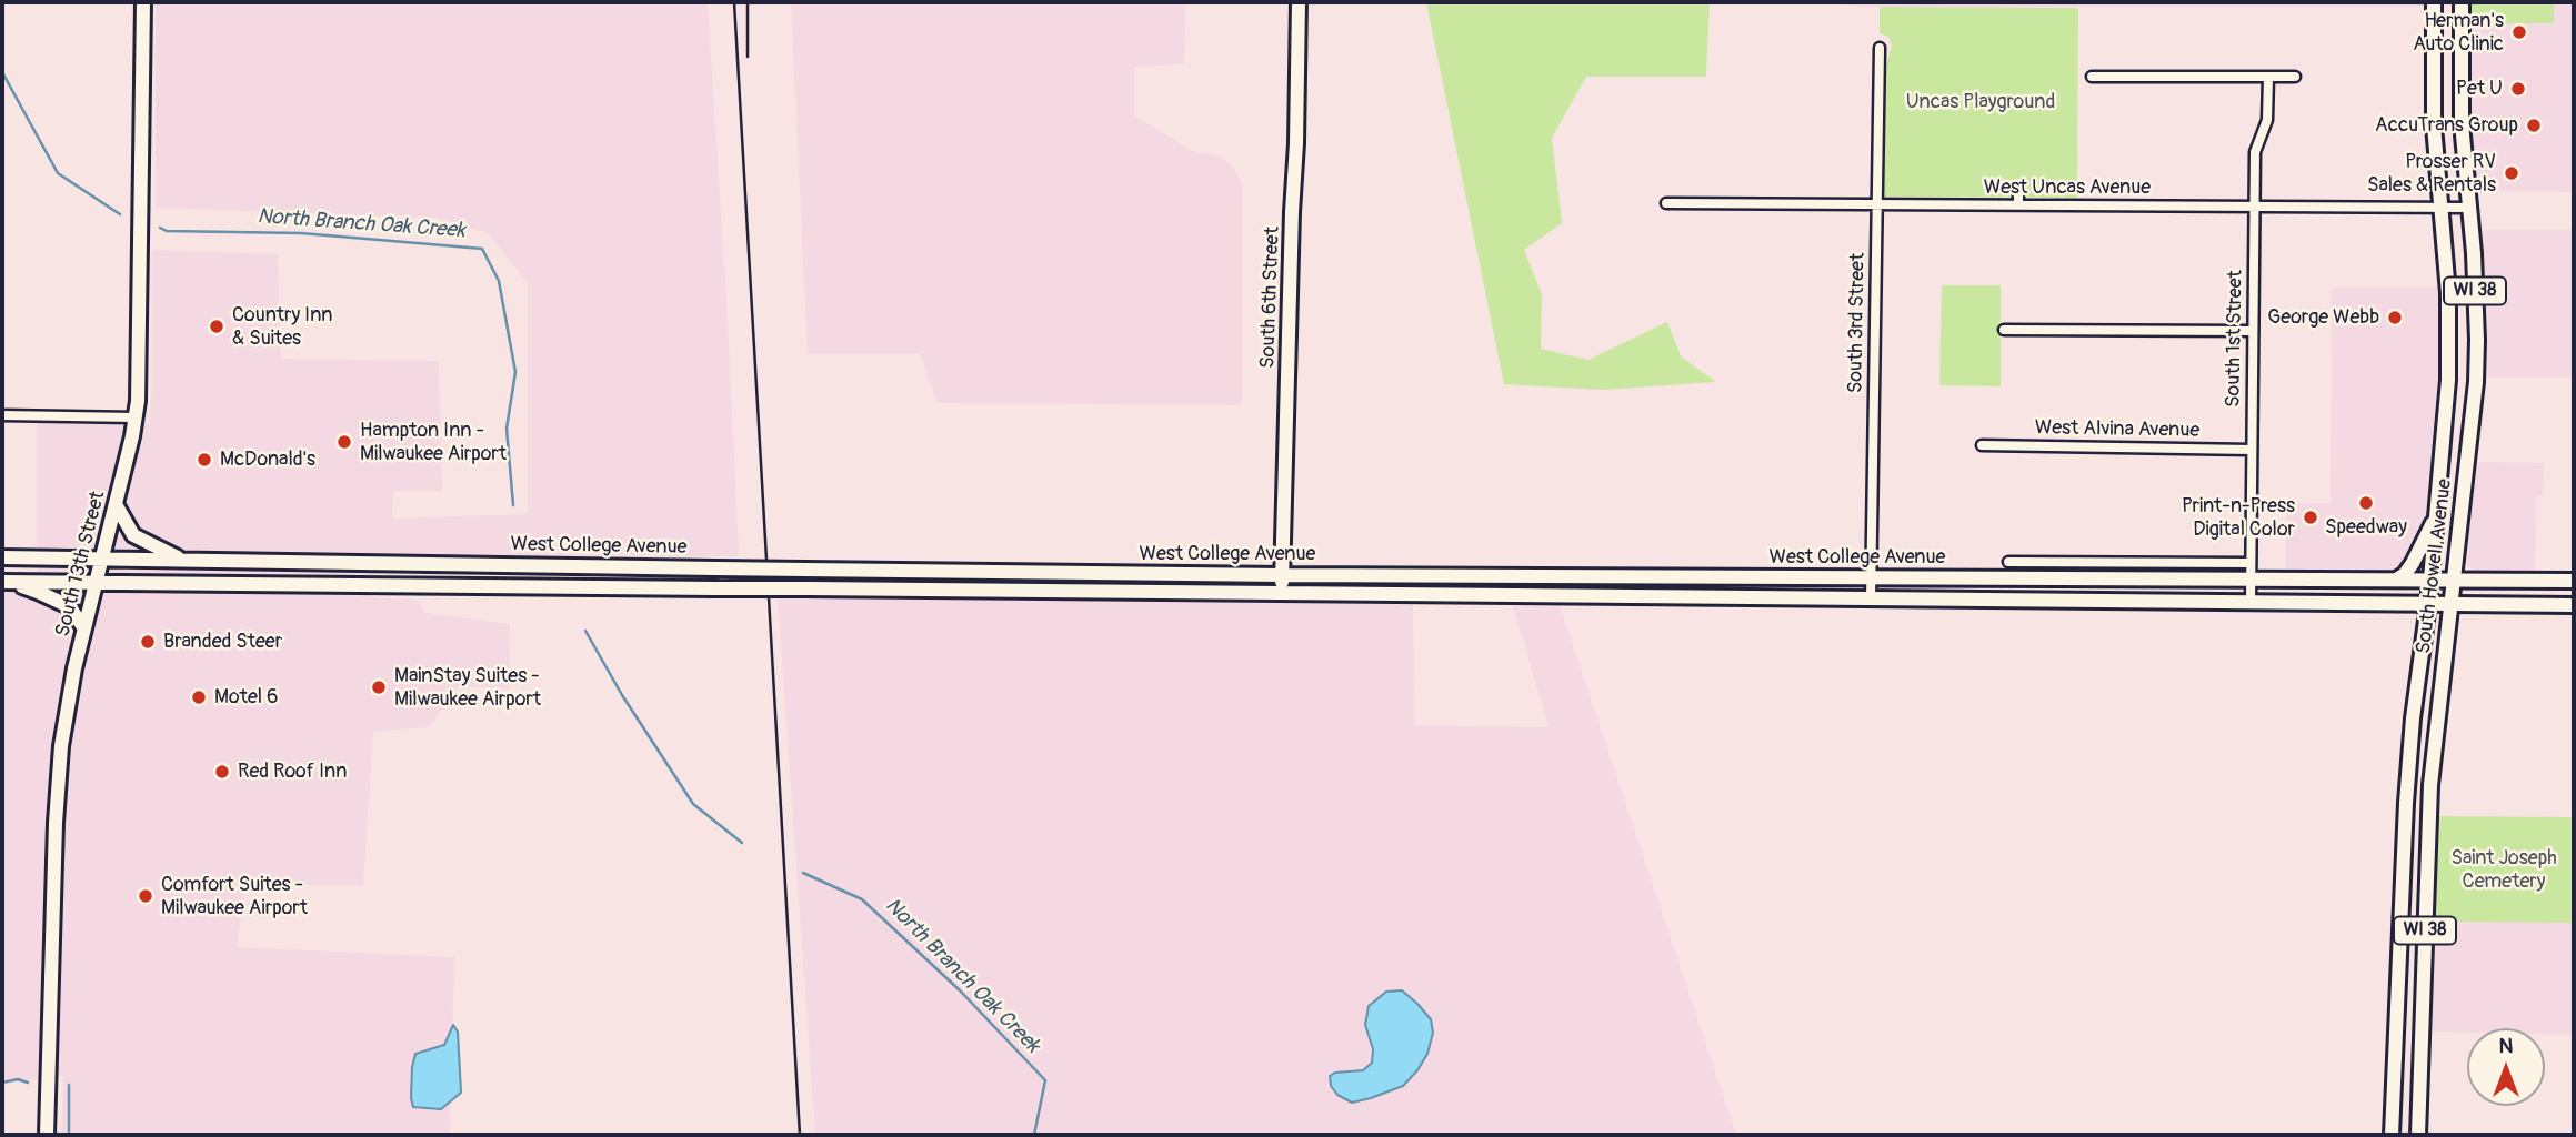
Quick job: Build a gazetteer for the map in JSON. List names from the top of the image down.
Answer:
{
  "streets": {
    "main road": [
      "WI 38",
      "South 6th Street",
      "West College Avenue",
      "South 13th Street",
      "South Howell Avenue"
    ],
    "street": [
      "West Uncas Avenue",
      "South 3rd Street",
      "South 1st Street",
      "West Alvina Avenue"
    ]
  },
  "crossings": [
    ["West Uncas Avenue", "South 3rd Street"],
    ["West Uncas Avenue", "South 1st Street"],
    ["West Uncas Avenue", "South Howell Avenue"],
    ["South 6th Street", "West College Avenue"],
    ["South 3rd Street", "West College Avenue"],
    ["South 1st Street", "West Alvina Avenue"],
    ["South 1st Street", "West College Avenue"],
    ["West College Avenue", "South 13th Street"],
    ["West College Avenue", "South Howell Avenue"]
  ],
  "water": ["North Branch Oak Creek"],
  "parks": ["Uncas Playground", "Saint Joseph Cemetery"],
  "places": [
    "Herman's Auto Clinic",
    "Pet U",
    "AccuTrans Group",
    "Prosser RV Sales & Rentals",
    "George Webb",
    "Country Inn & Suites",
    "Hampton Inn - Milwaukee Airport",
    "McDonald's",
    "Speedway",
    "Print-n-Press Digital Color",
    "Branded Steer",
    "MainStay Suites - Milwaukee Airport",
    "Motel 6",
    "Red Roof Inn",
    "Comfort Suites - Milwaukee Airport"
  ],
  "north": "top"
}
